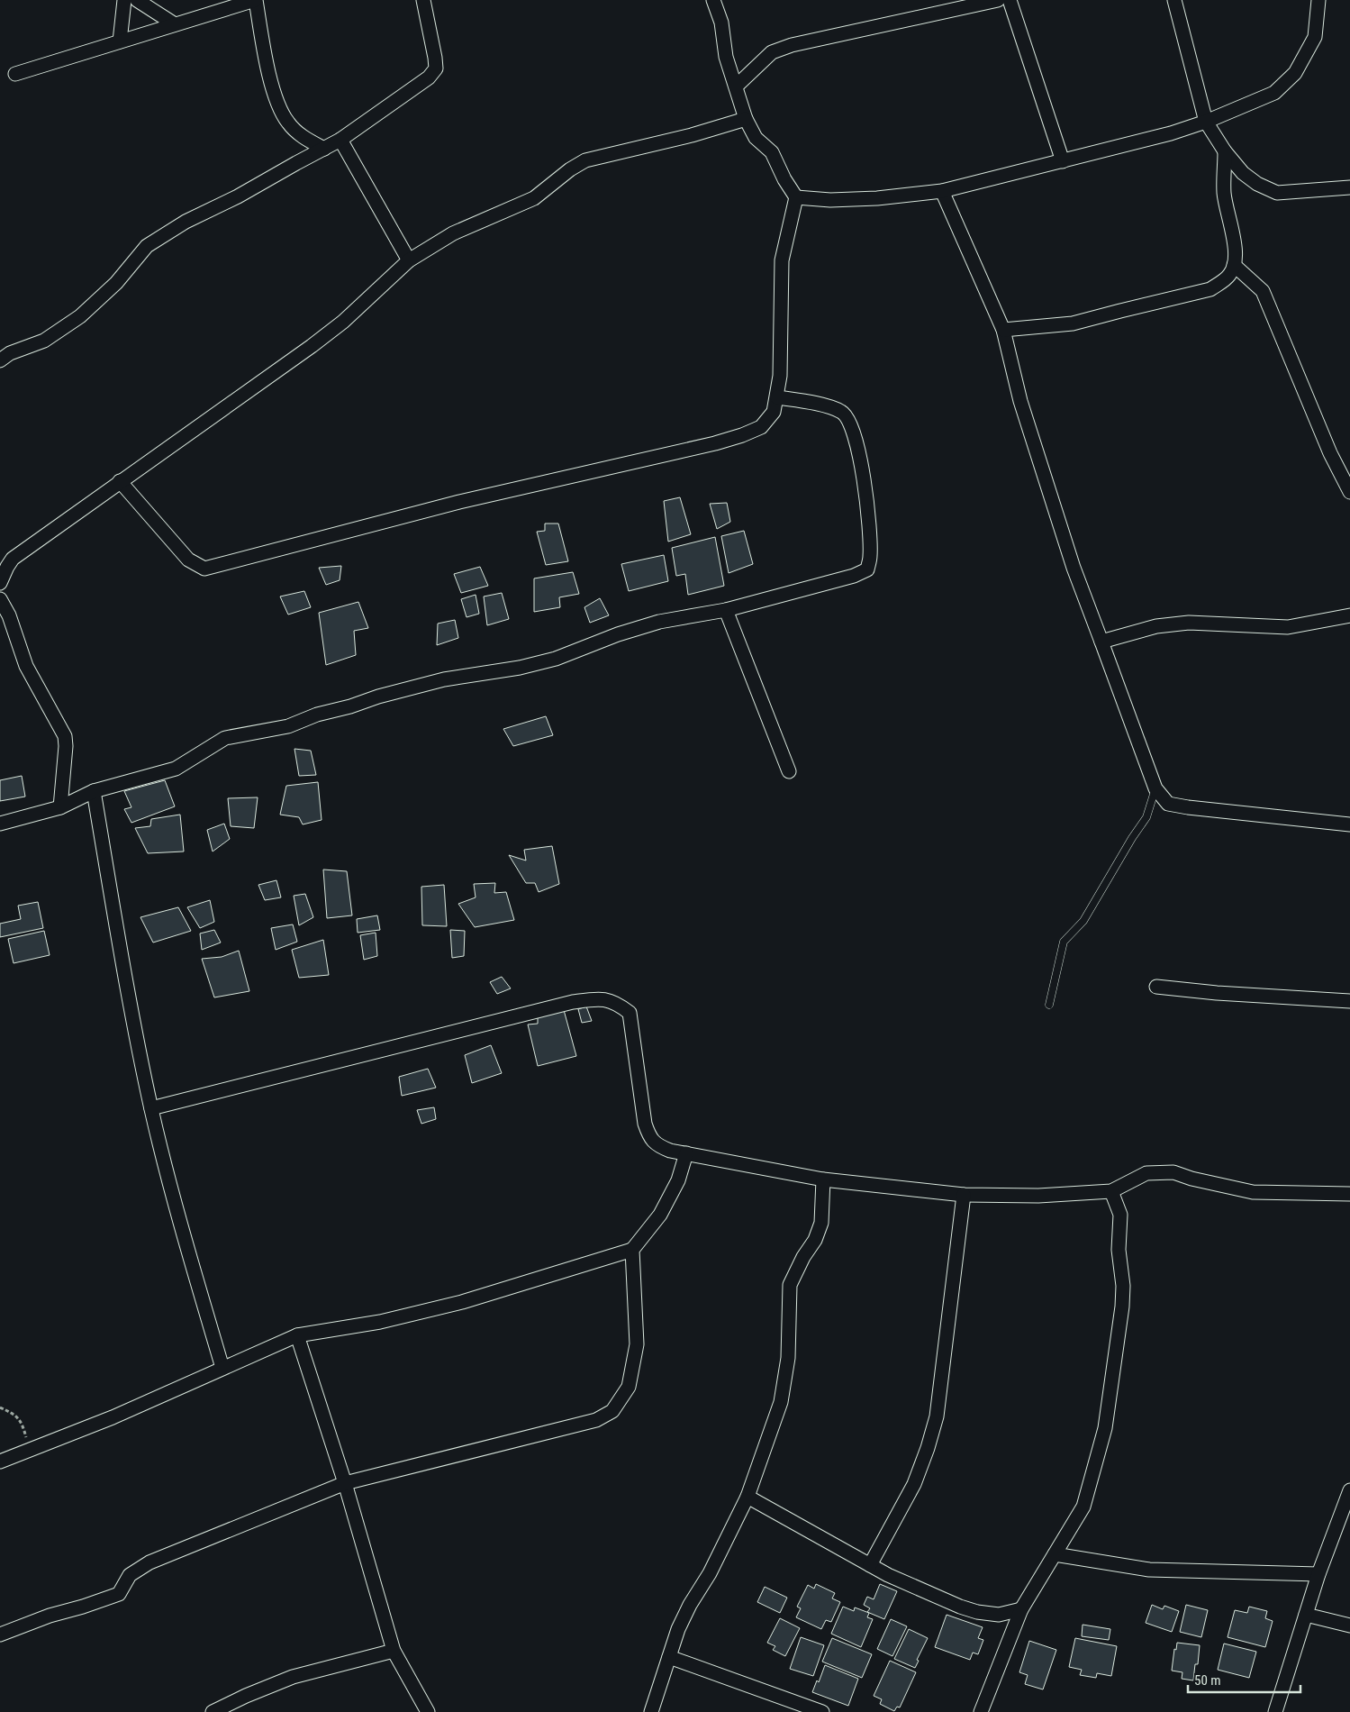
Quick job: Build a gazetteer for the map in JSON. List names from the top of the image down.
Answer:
{
  "scale_bar": "50 m"
}
